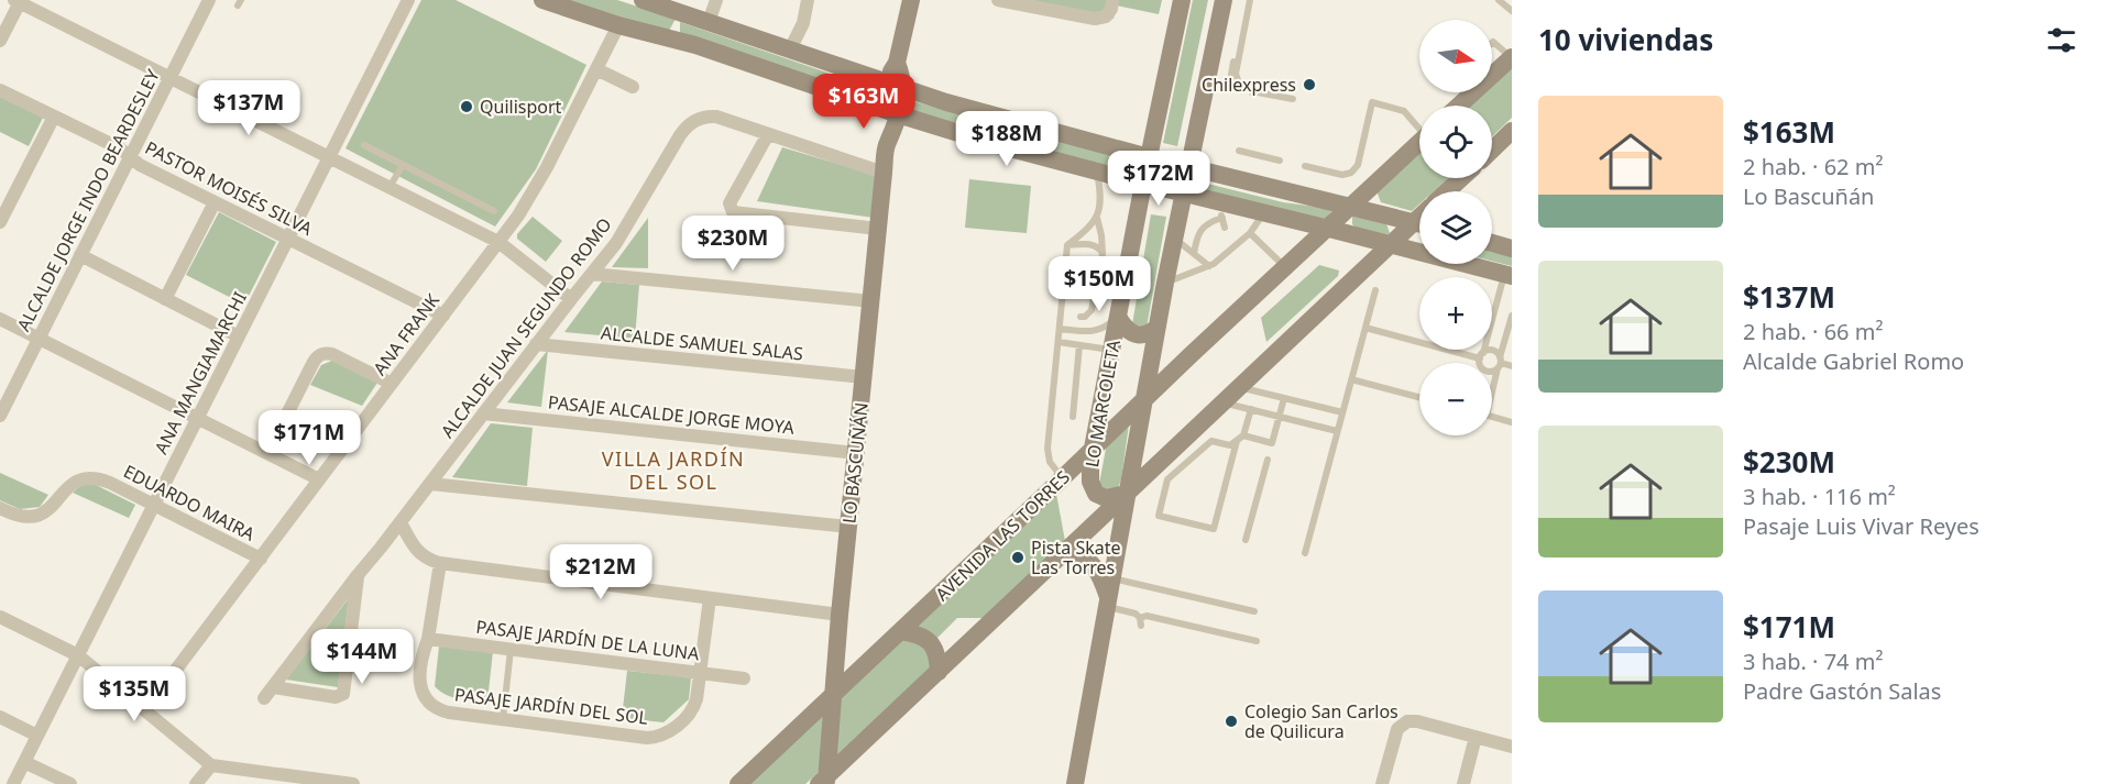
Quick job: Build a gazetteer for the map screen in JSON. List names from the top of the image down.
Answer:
{
  "streets": {
    "main road": ["LO MARCOLETA", "LO BASCUÑÁN", "AVENIDA LAS TORRES"],
    "street": [
      "PASTOR MOISÉS SILVA",
      "ALCALDE JORGE INDO BEARDESLEY",
      "ALCALDE JUAN SEGUNDO ROMO",
      "ANA FRANK",
      "ALCALDE SAMUEL SALAS",
      "ANA MANGIAMARCHI",
      "PASAJE ALCALDE JORGE MOYA",
      "EDUARDO MAIRA",
      "PASAJE JARDÍN DE LA LUNA",
      "PASAJE JARDÍN DEL SOL"
    ]
  },
  "crossings": [
    ["PASTOR MOISÉS SILVA", "ALCALDE JORGE INDO BEARDESLEY"],
    ["PASTOR MOISÉS SILVA", "ANA FRANK"],
    ["PASTOR MOISÉS SILVA", "ANA MANGIAMARCHI"],
    ["ALCALDE JUAN SEGUNDO ROMO", "ALCALDE SAMUEL SALAS"],
    ["ALCALDE JUAN SEGUNDO ROMO", "PASAJE ALCALDE JORGE MOYA"],
    ["ANA FRANK", "EDUARDO MAIRA"],
    ["ALCALDE SAMUEL SALAS", "LO BASCUÑÁN"],
    ["ANA MANGIAMARCHI", "EDUARDO MAIRA"],
    ["LO MARCOLETA", "AVENIDA LAS TORRES"],
    ["PASAJE ALCALDE JORGE MOYA", "LO BASCUÑÁN"],
    ["LO BASCUÑÁN", "AVENIDA LAS TORRES"],
    ["PASAJE JARDÍN DE LA LUNA", "PASAJE JARDÍN DEL SOL"]
  ],
  "districts": ["VILLA JARDÍN DEL SOL"],
  "places": [
    "Chilexpress",
    "Quilisport",
    "Pista Skate Las Torres",
    "Colegio San Carlos de Quilicura"
  ],
  "north": "right",
  "page": {
    "heading": "10 viviendas",
    "map_buttons": ["+", "−"],
    "price": [
      "$163M",
      "$137M",
      "$188M",
      "$172M",
      "$230M",
      "$150M",
      "$171M",
      "$212M",
      "$144M",
      "$135M"
    ],
    "list": [
      {
        "name": "$163M",
        "note": "2 hab. · 62 m² · Lo Bascuñán"
      },
      {
        "name": "$137M",
        "note": "2 hab. · 66 m² · Alcalde Gabriel Romo"
      },
      {
        "name": "$230M",
        "note": "3 hab. · 116 m² · Pasaje Luis Vivar Reyes"
      },
      {
        "name": "$171M",
        "note": "3 hab. · 74 m² · Padre Gastón Salas"
      }
    ]
  }
}
